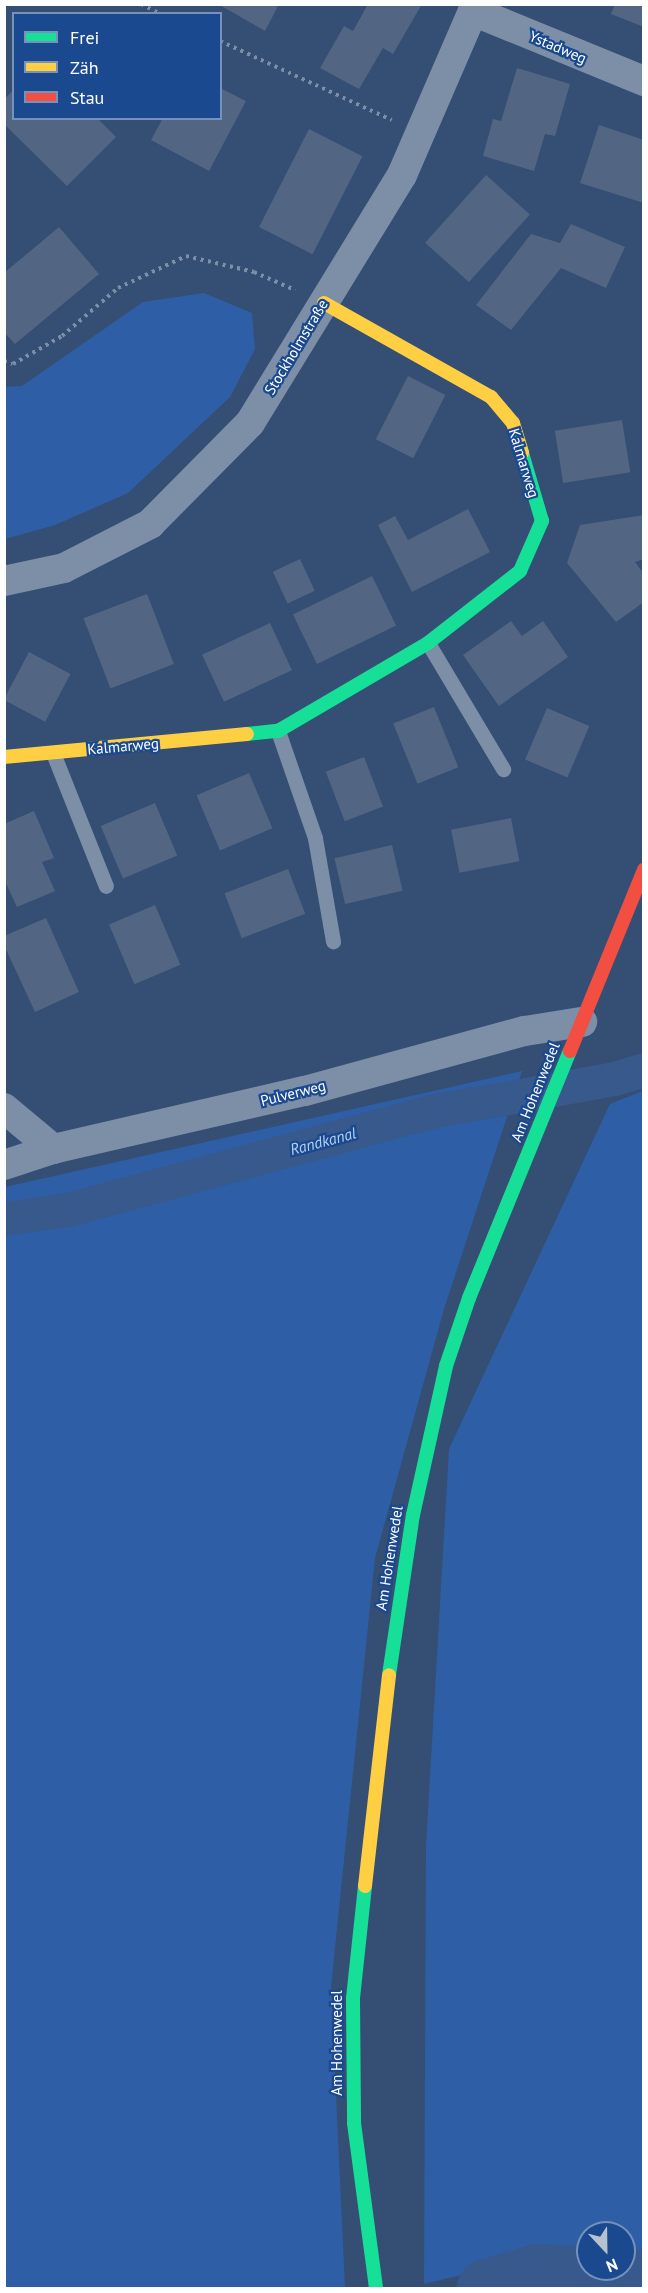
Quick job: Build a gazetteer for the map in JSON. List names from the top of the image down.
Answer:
{
  "streets": {
    "street": [
      "Ystadweg",
      "Stockholmstraße",
      "Kalmarweg",
      "Am Hohenwedel",
      "Pulverweg"
    ]
  },
  "crossings": [
    ["Ystadweg", "Stockholmstraße"],
    ["Stockholmstraße", "Kalmarweg"],
    ["Am Hohenwedel", "Pulverweg"]
  ],
  "water": ["Randkanal"],
  "legend": ["Frei", "Zäh", "Stau"],
  "north": "bottom"
}
